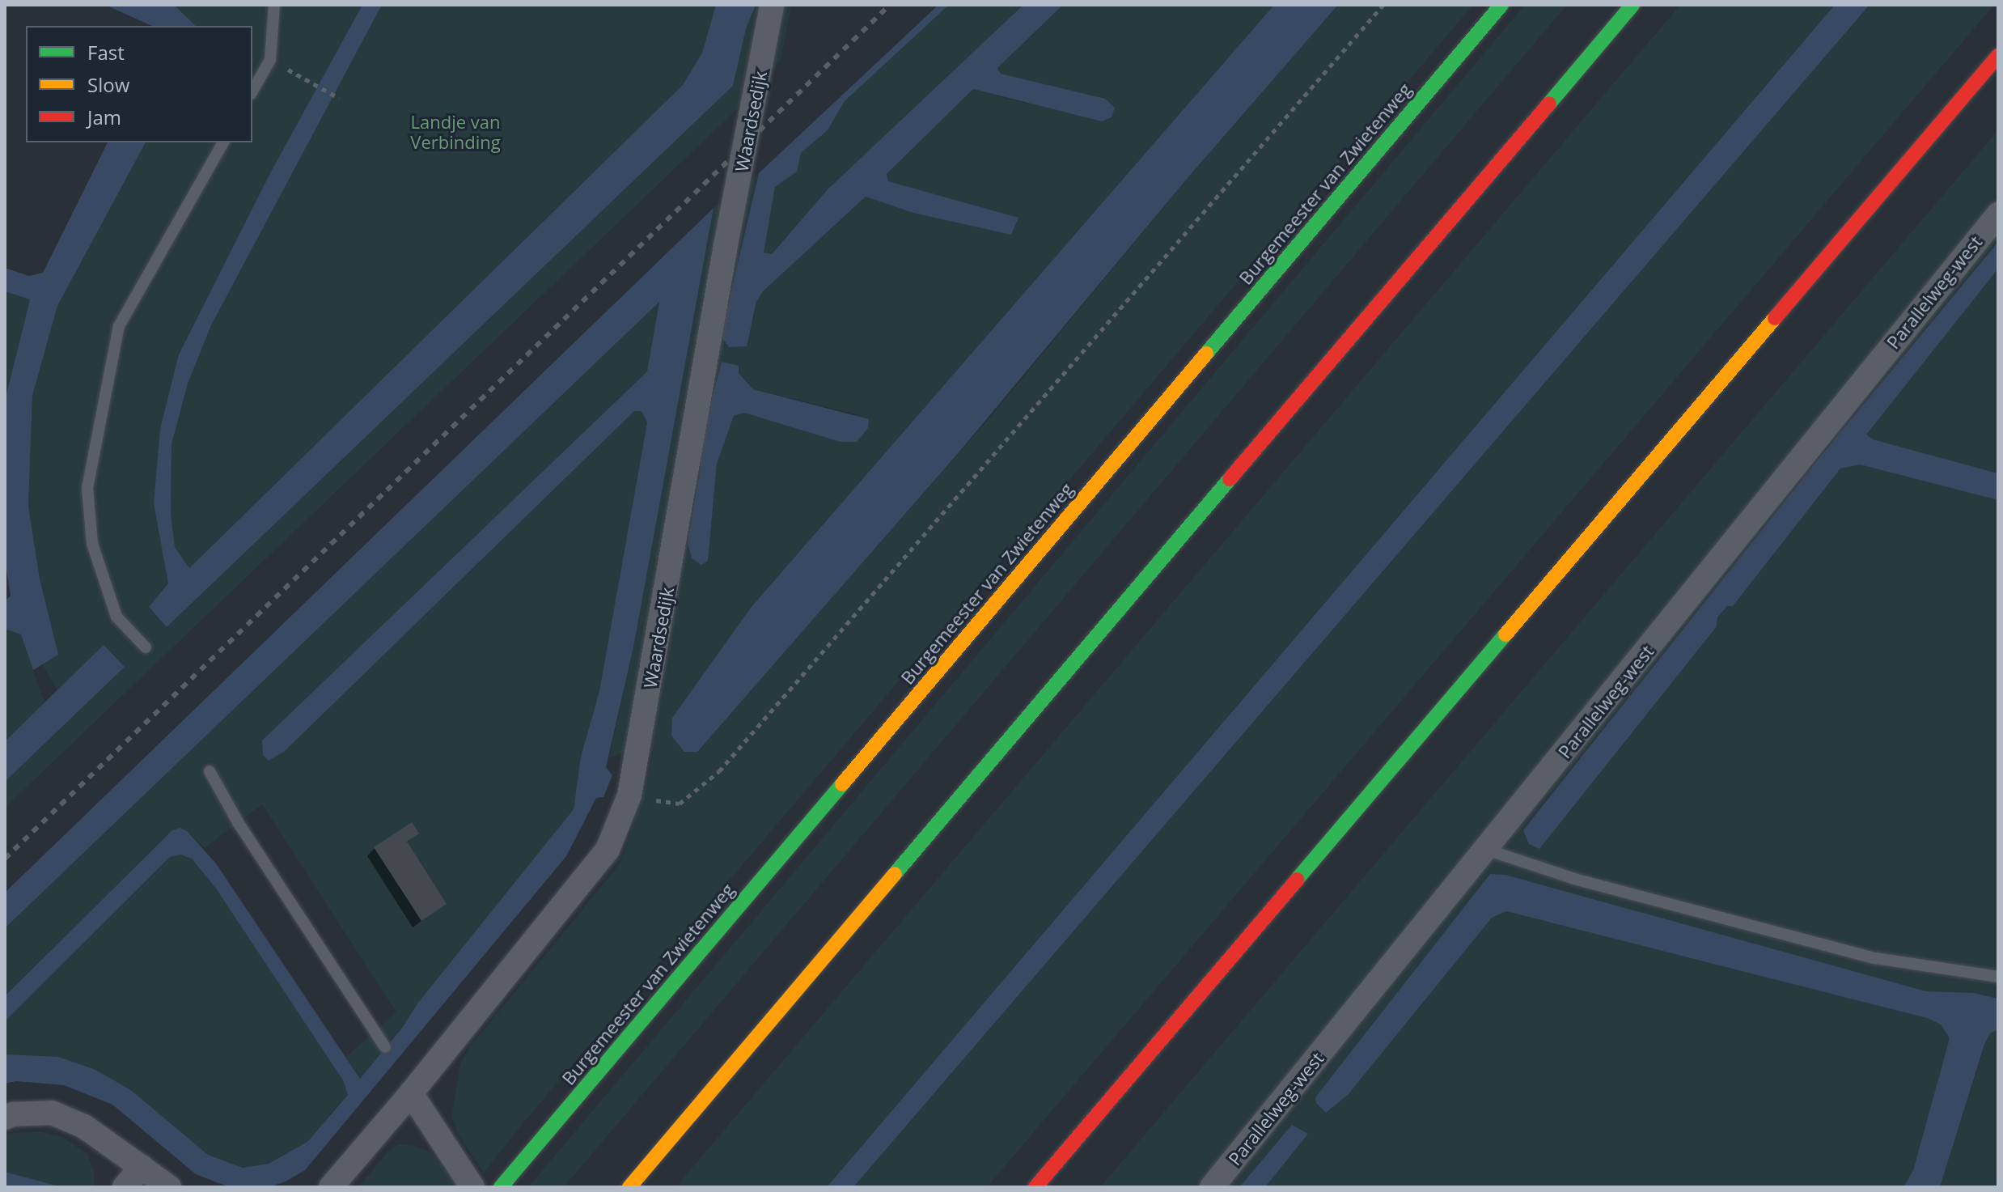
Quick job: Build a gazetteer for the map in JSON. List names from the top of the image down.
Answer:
{
  "streets": {
    "main road": ["Burgemeester van Zwietenweg"],
    "street": ["Waardsedijk", "Parallelweg-west"]
  },
  "parks": ["Landje van Verbinding"],
  "legend": ["Fast", "Slow", "Jam"]
}
